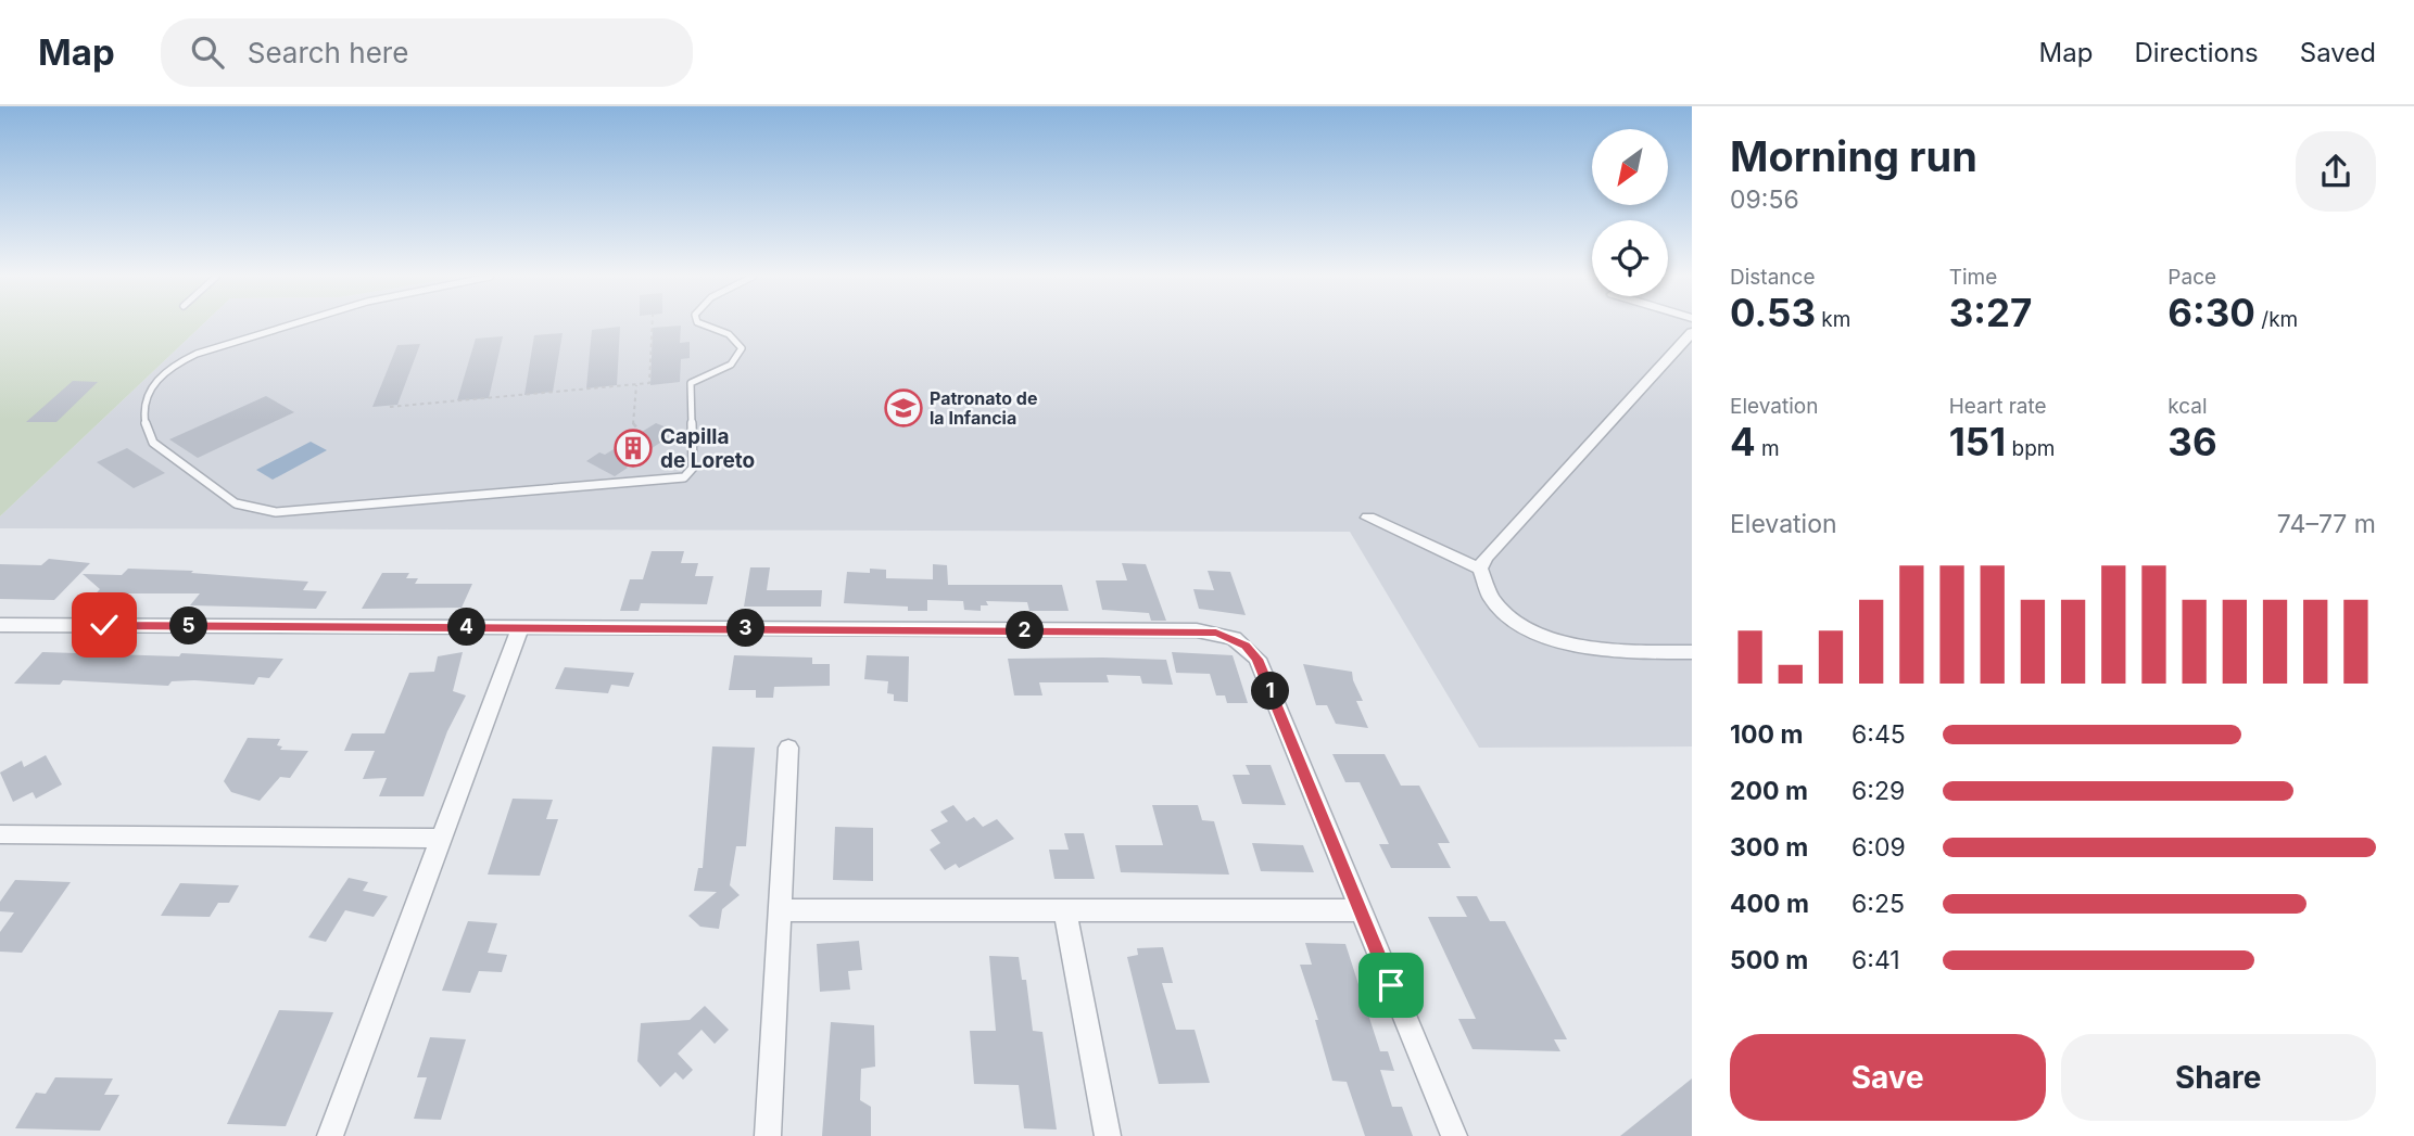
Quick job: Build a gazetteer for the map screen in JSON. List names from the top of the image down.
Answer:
{
  "places": {
    "school or university": ["Patronato de la Infancia"],
    "building": ["Capilla de Loreto"]
  },
  "north": "bottom left",
  "page": {
    "header": "Map",
    "search": "Search here",
    "nav": ["Map", "Directions", "Saved"],
    "heading": ["Morning run", "09:56"],
    "stats": [
      ["Distance", "0.53 km"],
      ["Time", "3:27"],
      ["Pace", "6:30 /km"],
      ["Elevation", "4 m"],
      ["Heart rate", "151 bpm"],
      ["kcal", "36"]
    ],
    "chart": ["Elevation", "74–77 m"],
    "pins": [
      "5",
      "4",
      "3",
      "2",
      "1"
    ],
    "list": [
      {
        "name": "100 m",
        "note": "6:45"
      },
      {
        "name": "200 m",
        "note": "6:29"
      },
      {
        "name": "300 m",
        "note": "6:09"
      },
      {
        "name": "400 m",
        "note": "6:25"
      },
      {
        "name": "500 m",
        "note": "6:41"
      }
    ],
    "buttons": ["Save", "Share"]
  }
}
